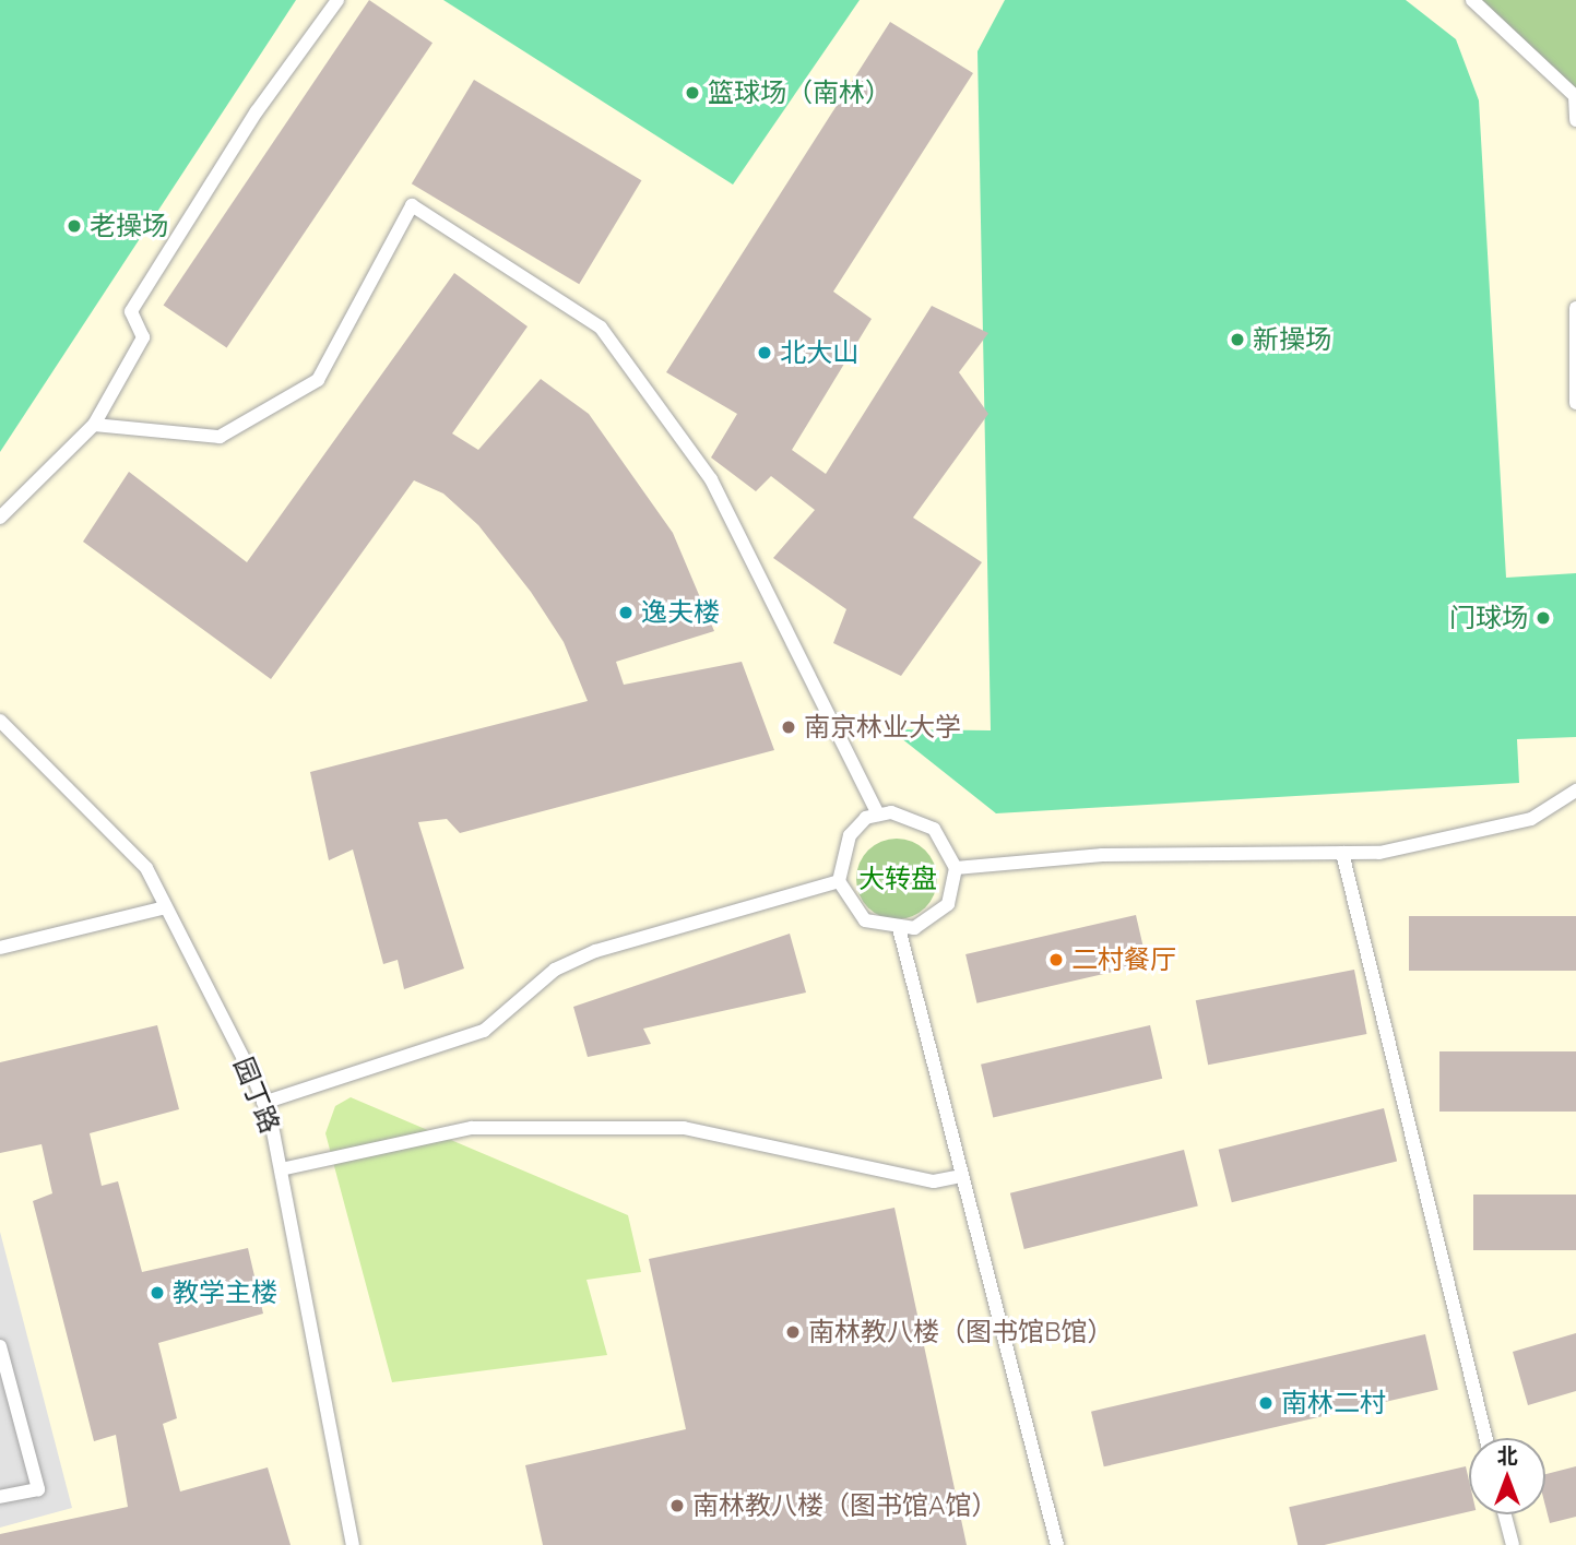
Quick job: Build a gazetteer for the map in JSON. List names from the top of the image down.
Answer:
{
  "streets": {
    "lane": ["园丁路"]
  },
  "parks": ["大转盘"],
  "places": [
    "篮球场（南林）",
    "老操场",
    "新操场",
    "北大山",
    "逸夫楼",
    "门球场",
    "南京林业大学",
    "二村餐厅",
    "教学主楼",
    "南林教八楼（图书馆B馆）",
    "南林二村",
    "南林教八楼（图书馆A馆）"
  ],
  "north": "top"
}
